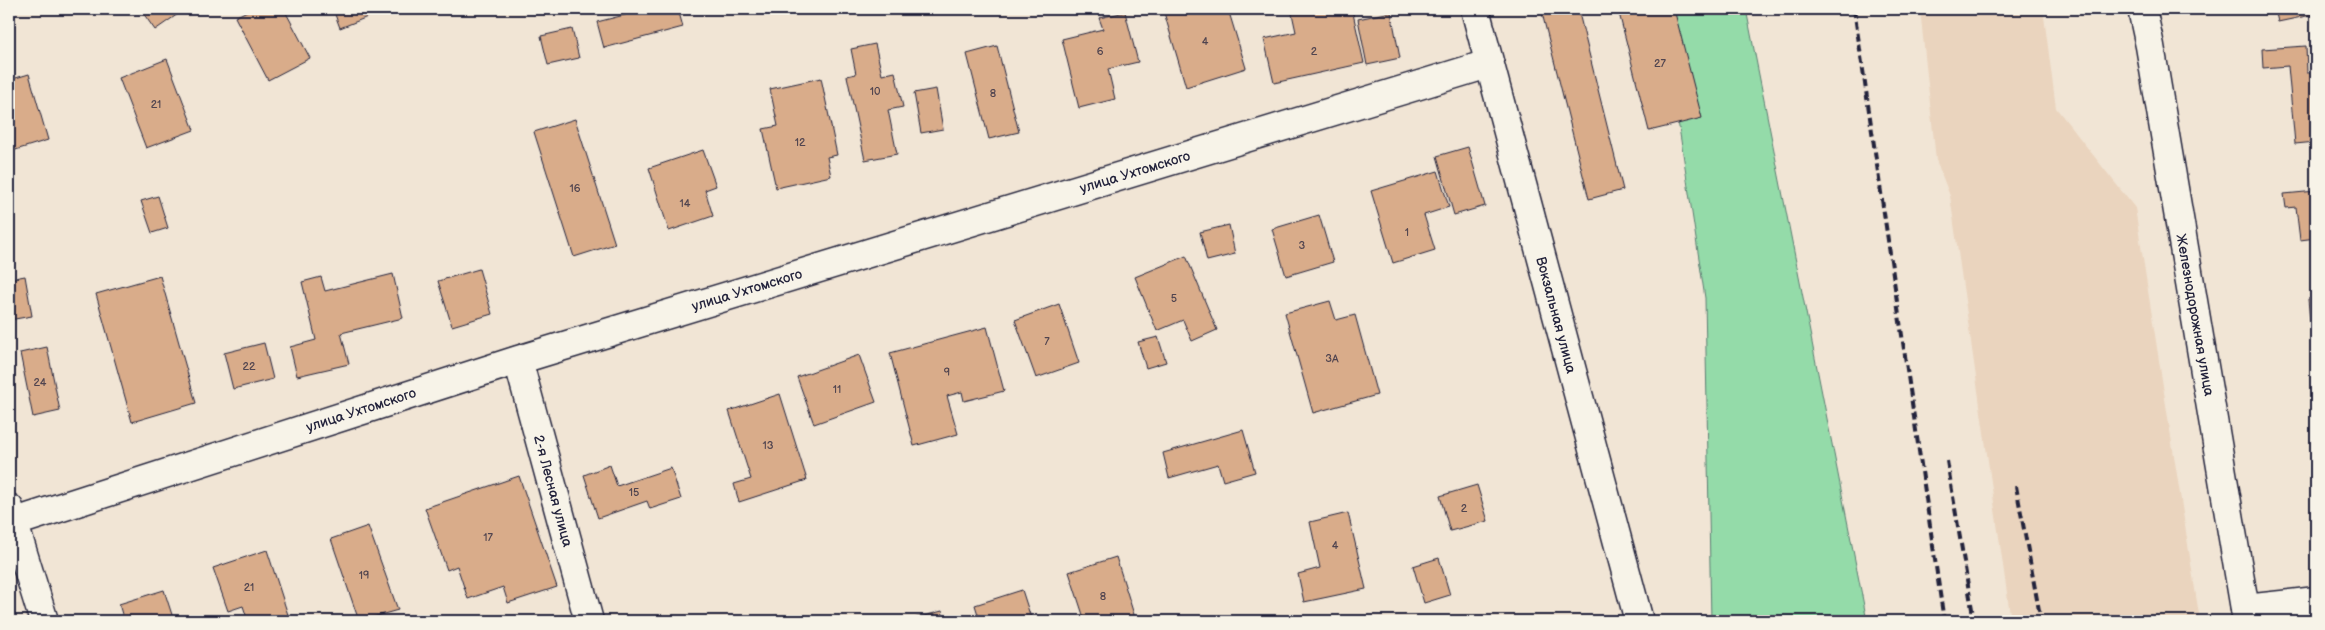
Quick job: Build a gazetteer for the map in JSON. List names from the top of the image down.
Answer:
{
  "streets": {
    "street": [
      "улица Ухтомского",
      "Вокзальная улица",
      "Железнодорожная улица",
      "2-я Лесная улица"
    ]
  },
  "crossings": [
    ["улица Ухтомского", "Вокзальная улица"],
    ["улица Ухтомского", "2-я Лесная улица"]
  ],
  "house_numbers": [
    "4",
    "6",
    "2",
    "27",
    "10",
    "8",
    "21",
    "12",
    "16",
    "14",
    "1",
    "3",
    "5",
    "7",
    "3А",
    "22",
    "9",
    "24",
    "11",
    "13",
    "15",
    "2",
    "17",
    "4",
    "19",
    "21",
    "8"
  ]
}
